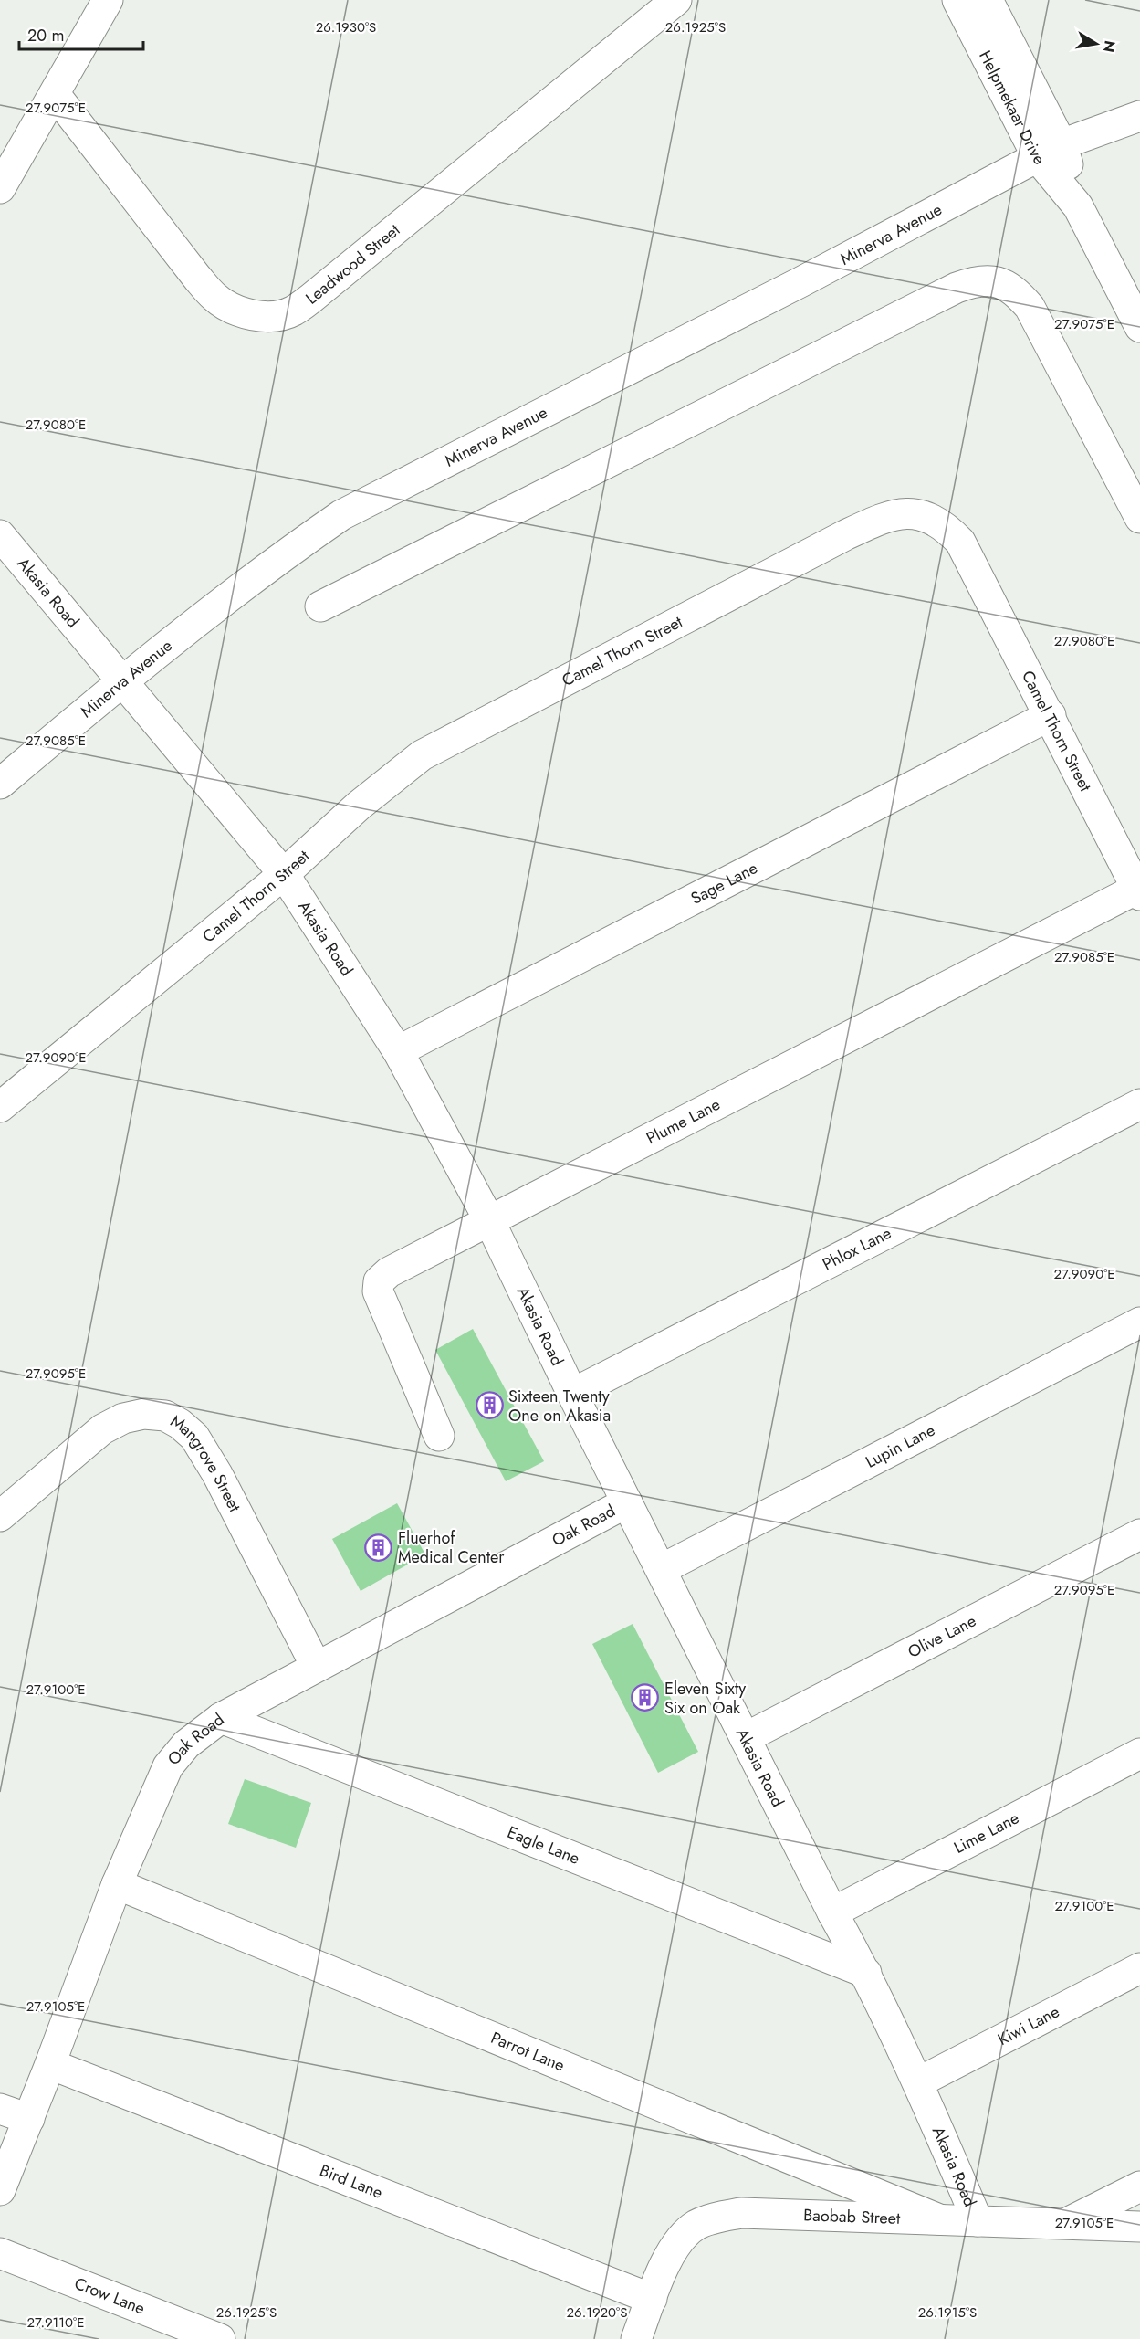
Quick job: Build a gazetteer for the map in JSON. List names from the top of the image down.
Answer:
{
  "streets": {
    "street": [
      "Helpmekaar Drive",
      "Minerva Avenue",
      "Leadwood Street",
      "Akasia Road",
      "Camel Thorn Street",
      "Sage Lane",
      "Plume Lane",
      "Phlox Lane",
      "Lupin Lane",
      "Mangrove Street",
      "Oak Road",
      "Olive Lane",
      "Lime Lane",
      "Eagle Lane",
      "Kiwi Lane",
      "Parrot Lane",
      "Bird Lane",
      "Baobab Street",
      "Crow Lane"
    ]
  },
  "crossings": [
    ["Helpmekaar Drive", "Minerva Avenue"],
    ["Minerva Avenue", "Akasia Road"],
    ["Akasia Road", "Camel Thorn Street"],
    ["Akasia Road", "Sage Lane"],
    ["Akasia Road", "Plume Lane"],
    ["Akasia Road", "Phlox Lane"],
    ["Akasia Road", "Lupin Lane"],
    ["Akasia Road", "Oak Road"],
    ["Akasia Road", "Olive Lane"],
    ["Akasia Road", "Lime Lane"],
    ["Akasia Road", "Eagle Lane"],
    ["Akasia Road", "Kiwi Lane"],
    ["Akasia Road", "Baobab Street"],
    ["Camel Thorn Street", "Sage Lane"],
    ["Camel Thorn Street", "Plume Lane"],
    ["Mangrove Street", "Oak Road"],
    ["Oak Road", "Eagle Lane"],
    ["Oak Road", "Parrot Lane"],
    ["Oak Road", "Bird Lane"],
    ["Parrot Lane", "Baobab Street"],
    ["Bird Lane", "Baobab Street"]
  ],
  "places": {
    "building": ["Sixteen Twenty One on Akasia", "Fluerhof Medical Center", "Eleven Sixty Six on Oak"]
  },
  "scale_bar": "20 m",
  "north": "right",
  "coordinates": [
    "26.1930°S",
    "26.1925°S",
    "27.9075°E",
    "27.9080°E",
    "27.9085°E",
    "27.9090°E",
    "27.9095°E",
    "27.9100°E",
    "27.9105°E",
    "26.1920°S",
    "26.1915°S",
    "27.9110°E"
  ]
}
